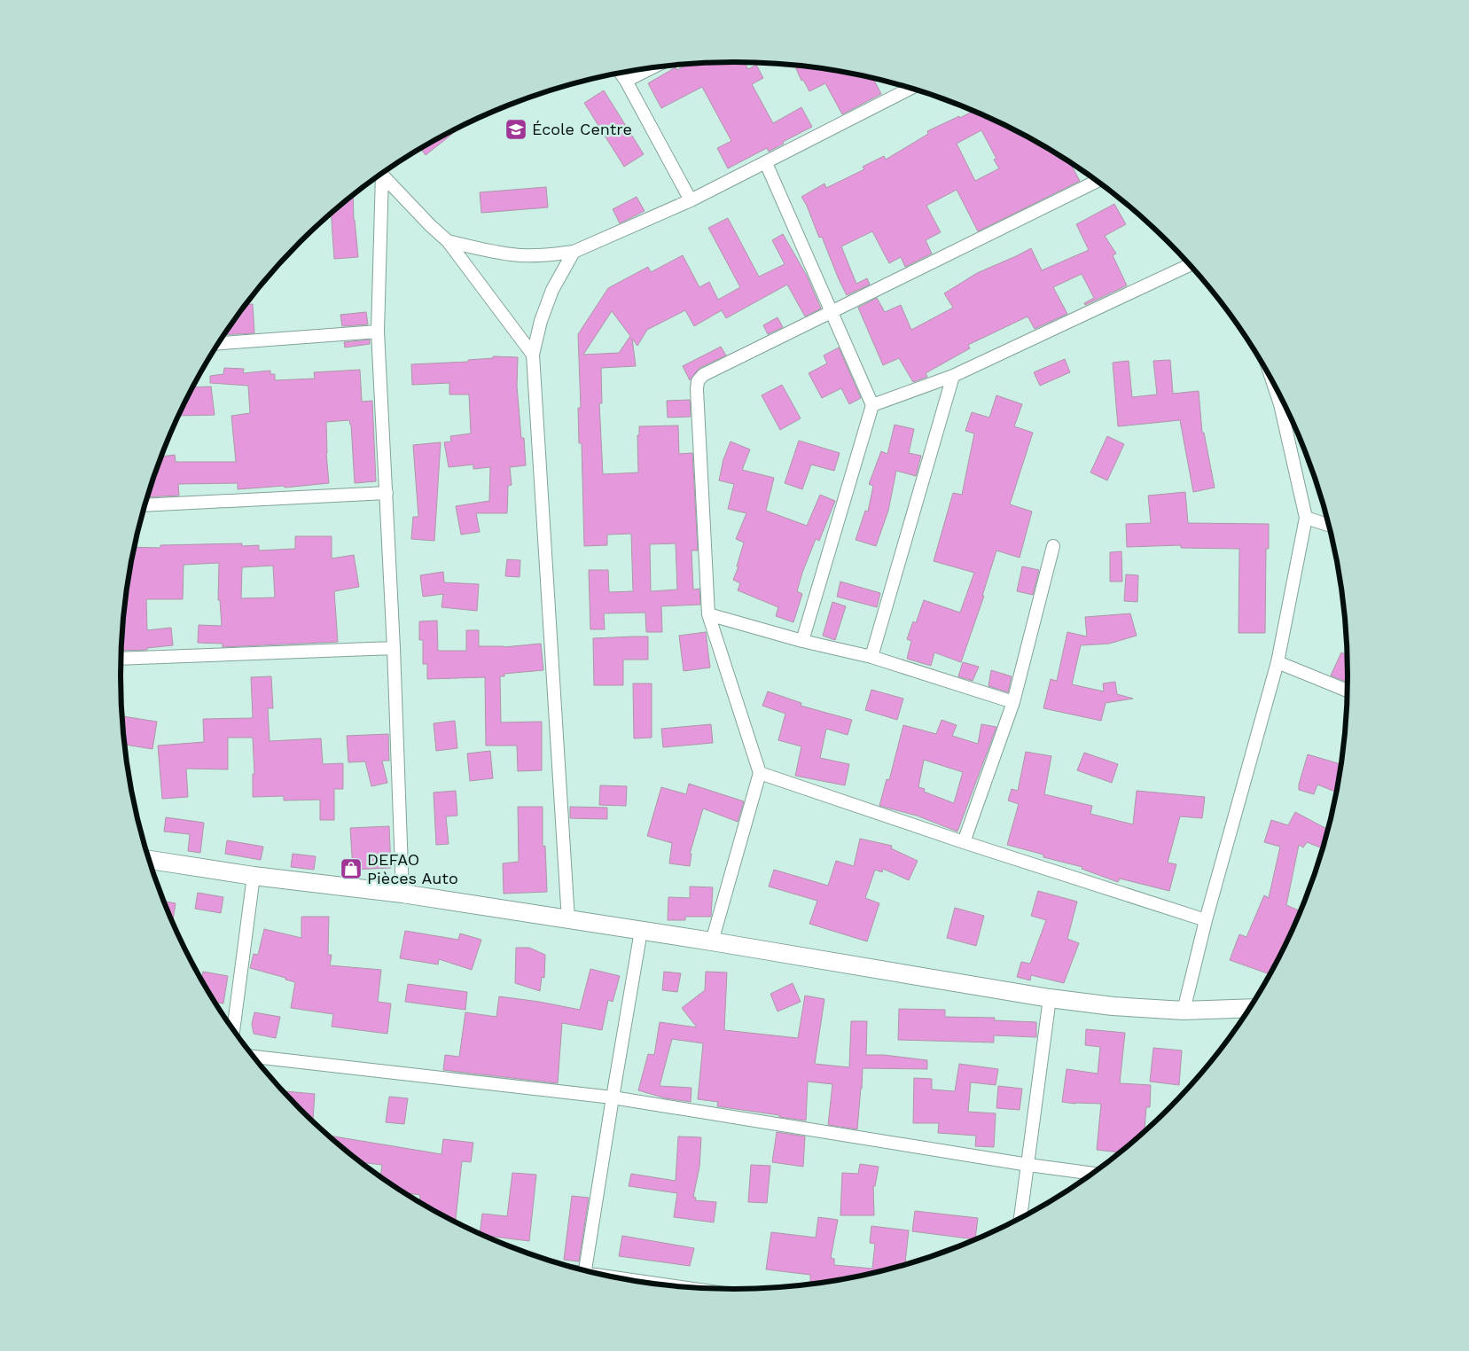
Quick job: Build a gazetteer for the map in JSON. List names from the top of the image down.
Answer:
{
  "places": {
    "school or university": ["École Centre"],
    "shop": ["DEFAO Pièces Auto"]
  }
}
